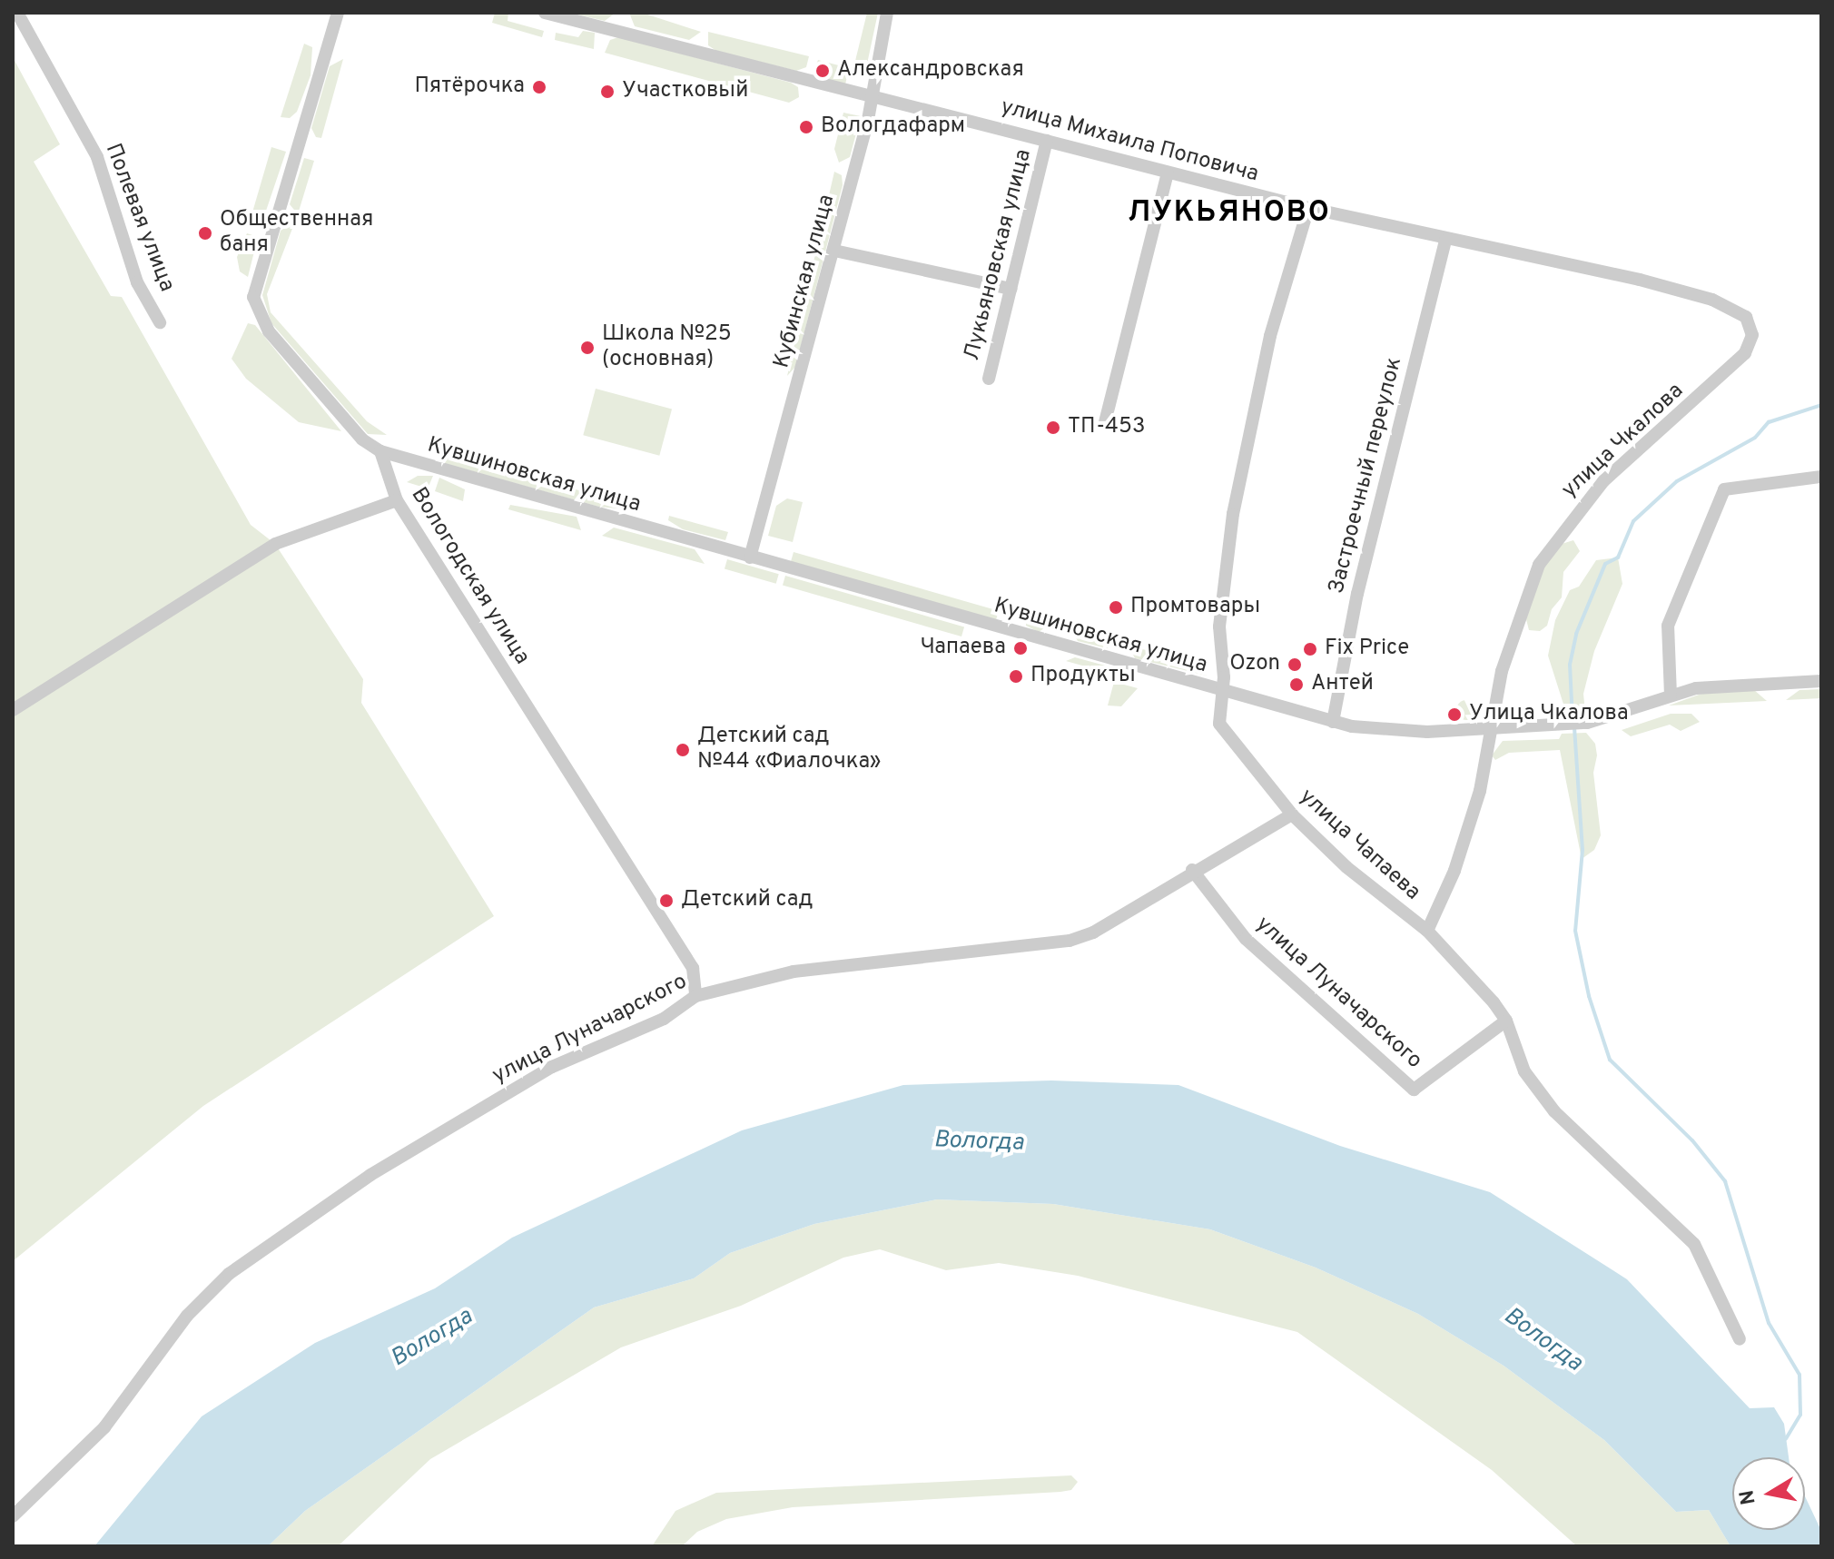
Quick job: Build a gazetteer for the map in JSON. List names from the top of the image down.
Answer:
{
  "streets": {
    "street": [
      "улица Михаила Поповича",
      "Полевая улица",
      "Лукьяновская улица",
      "Кубинская улица",
      "улица Чкалова",
      "Кувшиновская улица",
      "Застроечный переулок",
      "Вологодская улица",
      "улица Чапаева",
      "улица Луначарского"
    ]
  },
  "crossings": [
    ["улица Михаила Поповича", "Лукьяновская улица"],
    ["улица Михаила Поповича", "Кубинская улица"],
    ["улица Михаила Поповича", "улица Чкалова"],
    ["улица Михаила Поповича", "Застроечный переулок"],
    ["улица Михаила Поповича", "улица Чапаева"],
    ["Кубинская улица", "Кувшиновская улица"],
    ["улица Чкалова", "Кувшиновская улица"],
    ["улица Чкалова", "улица Чапаева"],
    ["Кувшиновская улица", "Застроечный переулок"],
    ["Кувшиновская улица", "Вологодская улица"],
    ["Кувшиновская улица", "улица Чапаева"],
    ["Вологодская улица", "улица Луначарского"],
    ["улица Чапаева", "улица Луначарского"]
  ],
  "districts": ["ЛУКЬЯНОВО"],
  "water": ["Вологда"],
  "places": [
    "Александровская",
    "Пятёрочка",
    "Участковый",
    "Вологдафарм",
    "Общественная баня",
    "Школа №25 (основная)",
    "ТП-453",
    "Промтовары",
    "Чапаева",
    "Fix Price",
    "Ozon",
    "Продукты",
    "Антей",
    "Улица Чкалова",
    "Детский сад №44 «Фиалочка»",
    "Детский сад"
  ],
  "north": "left"
}
